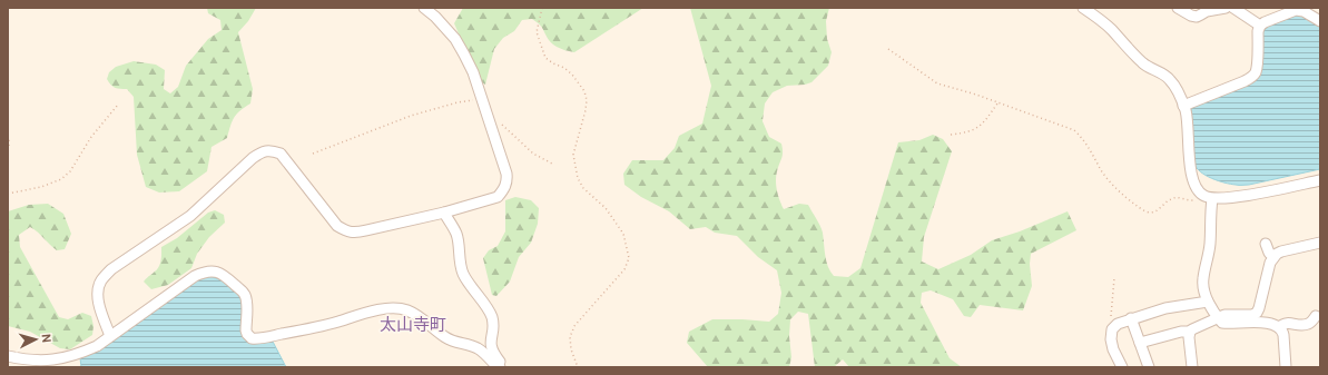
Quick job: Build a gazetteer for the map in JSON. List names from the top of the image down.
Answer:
{
  "districts": ["太山寺町"],
  "north": "right"
}
